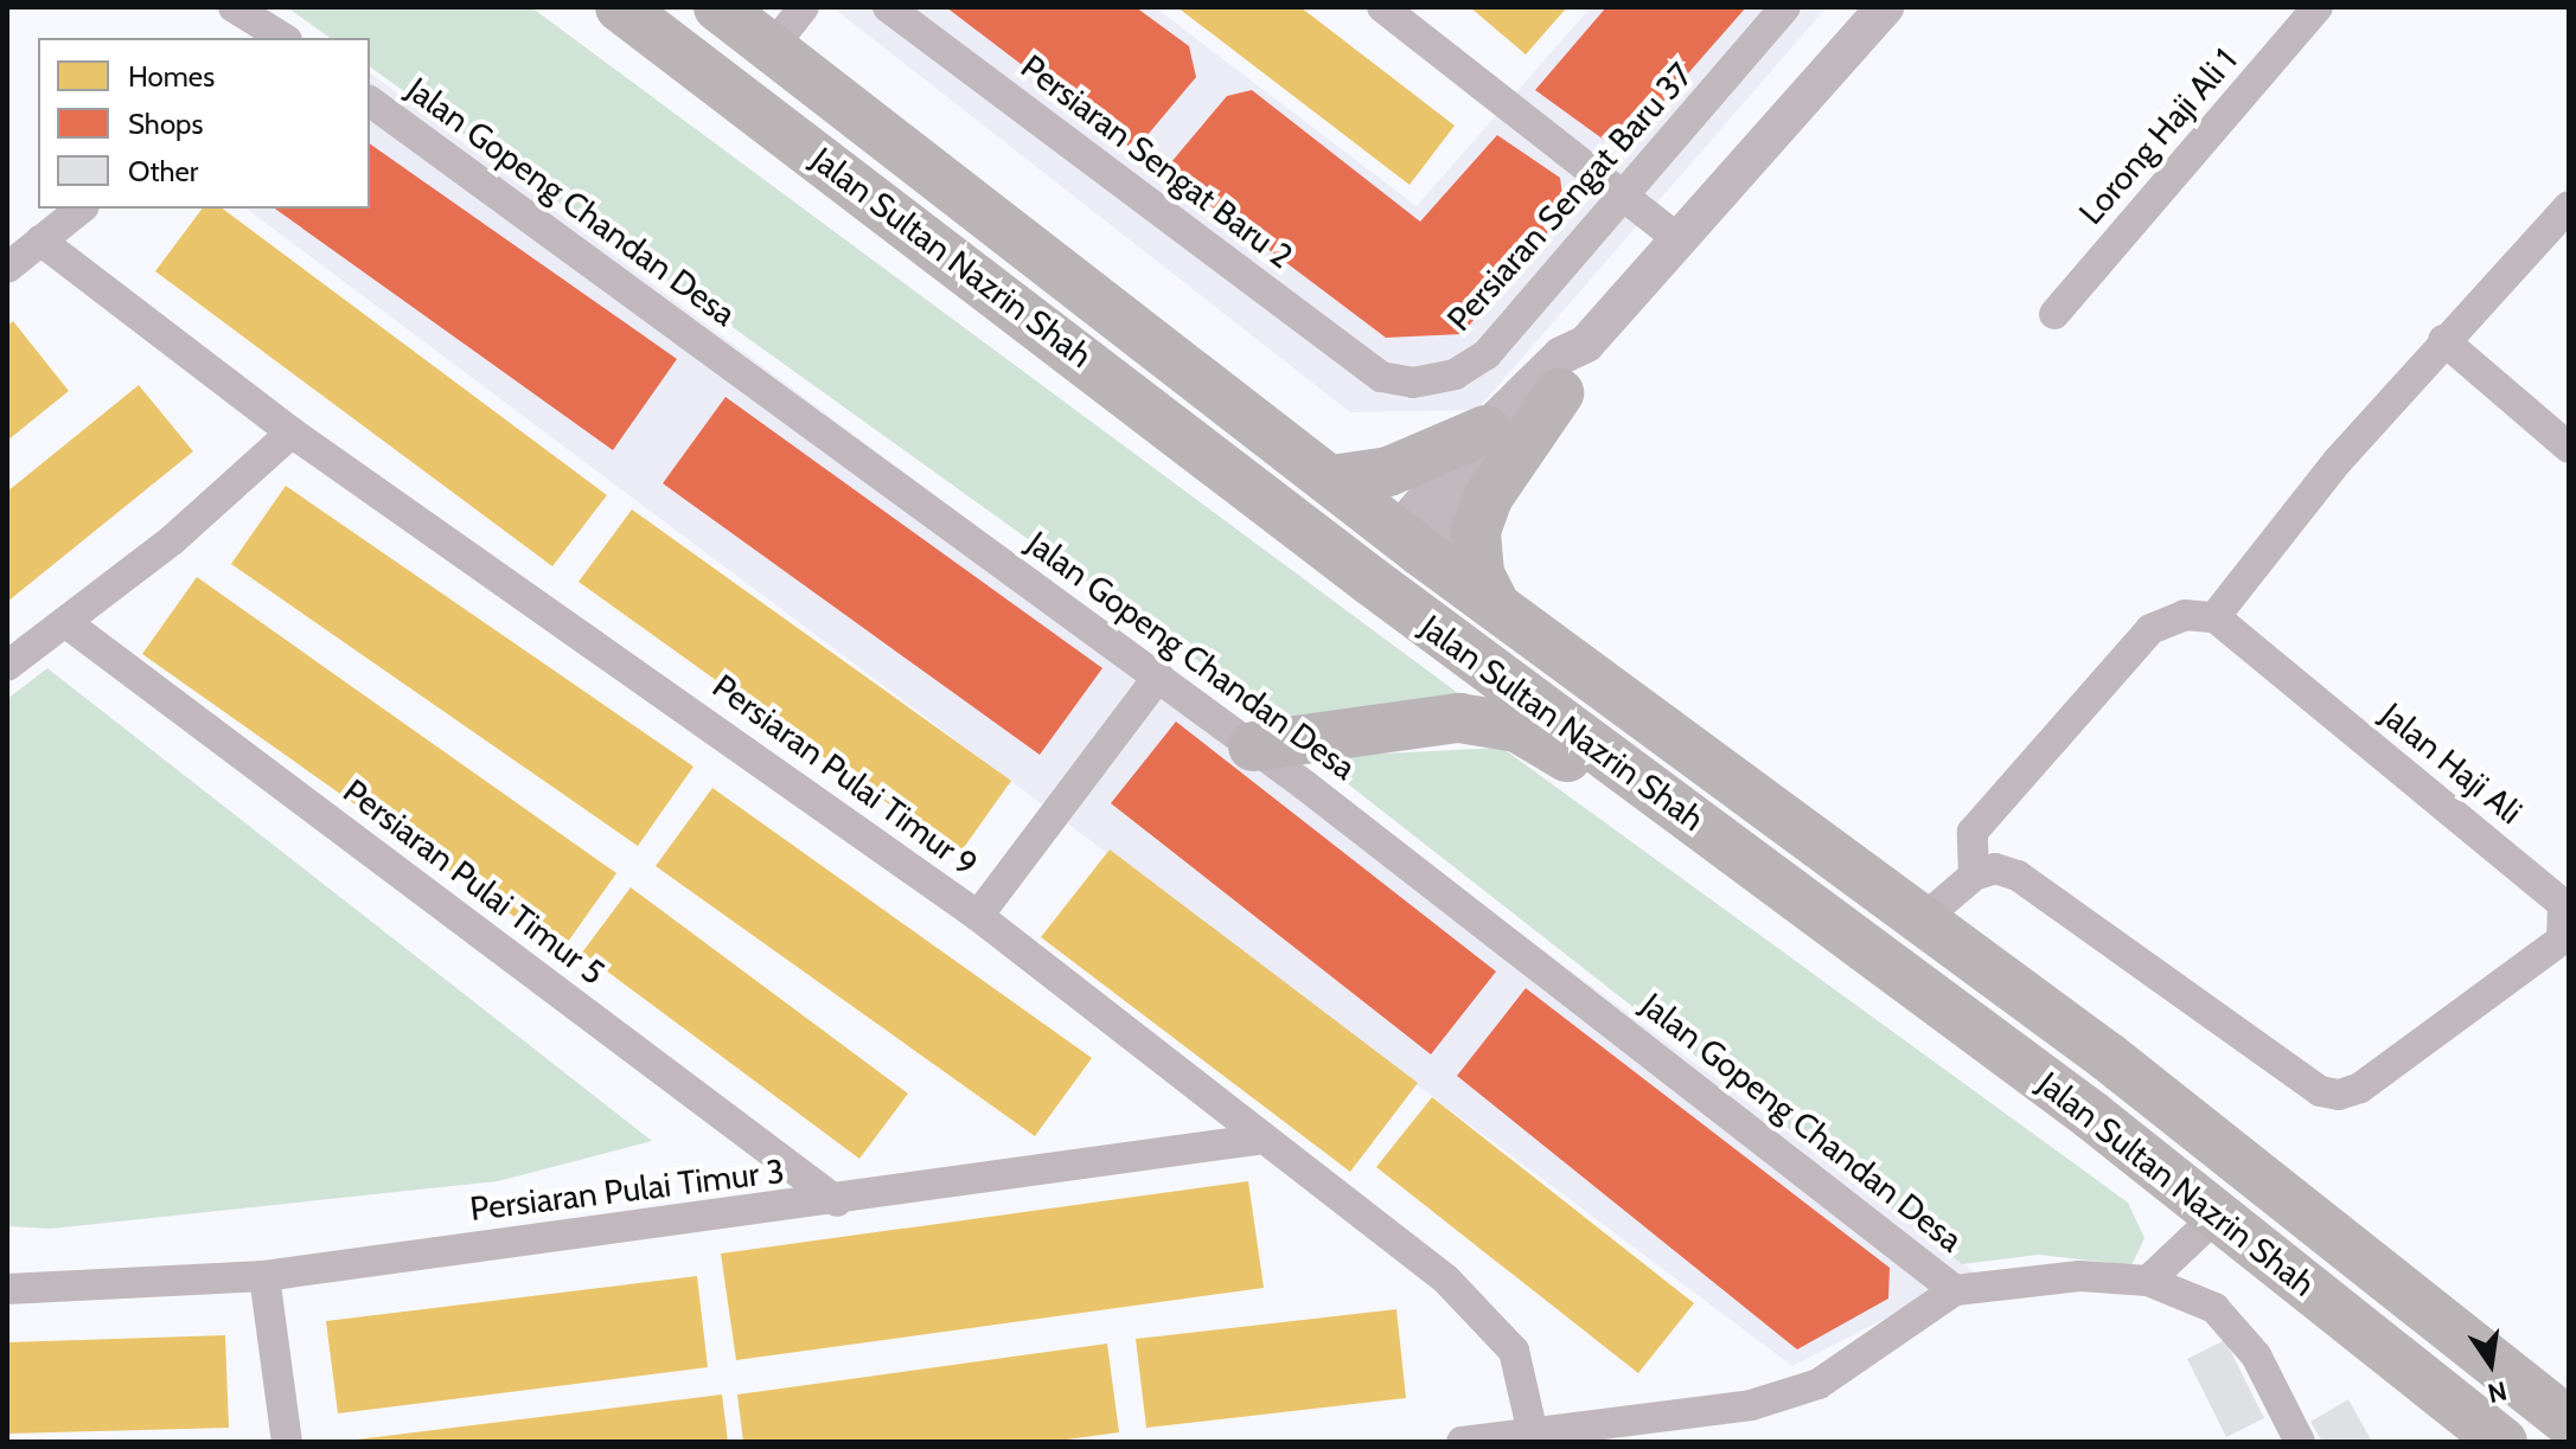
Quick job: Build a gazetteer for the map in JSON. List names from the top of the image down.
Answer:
{
  "streets": {
    "highway": ["Jalan Sultan Nazrin Shah"],
    "street": [
      "Lorong Haji Ali 1",
      "Persiaran Sengat Baru 2",
      "Persiaran Sengat Baru 37",
      "Jalan Gopeng Chandan Desa",
      "Jalan Haji Ali",
      "Persiaran Pulai Timur 9",
      "Persiaran Pulai Timur 5",
      "Persiaran Pulai Timur 3"
    ]
  },
  "crossings": [
    ["Persiaran Sengat Baru 2", "Persiaran Sengat Baru 37"],
    ["Persiaran Pulai Timur 9", "Persiaran Pulai Timur 3"],
    ["Persiaran Pulai Timur 5", "Persiaran Pulai Timur 3"]
  ],
  "legend": ["Homes", "Shops", "Other"],
  "north": "bottom"
}
